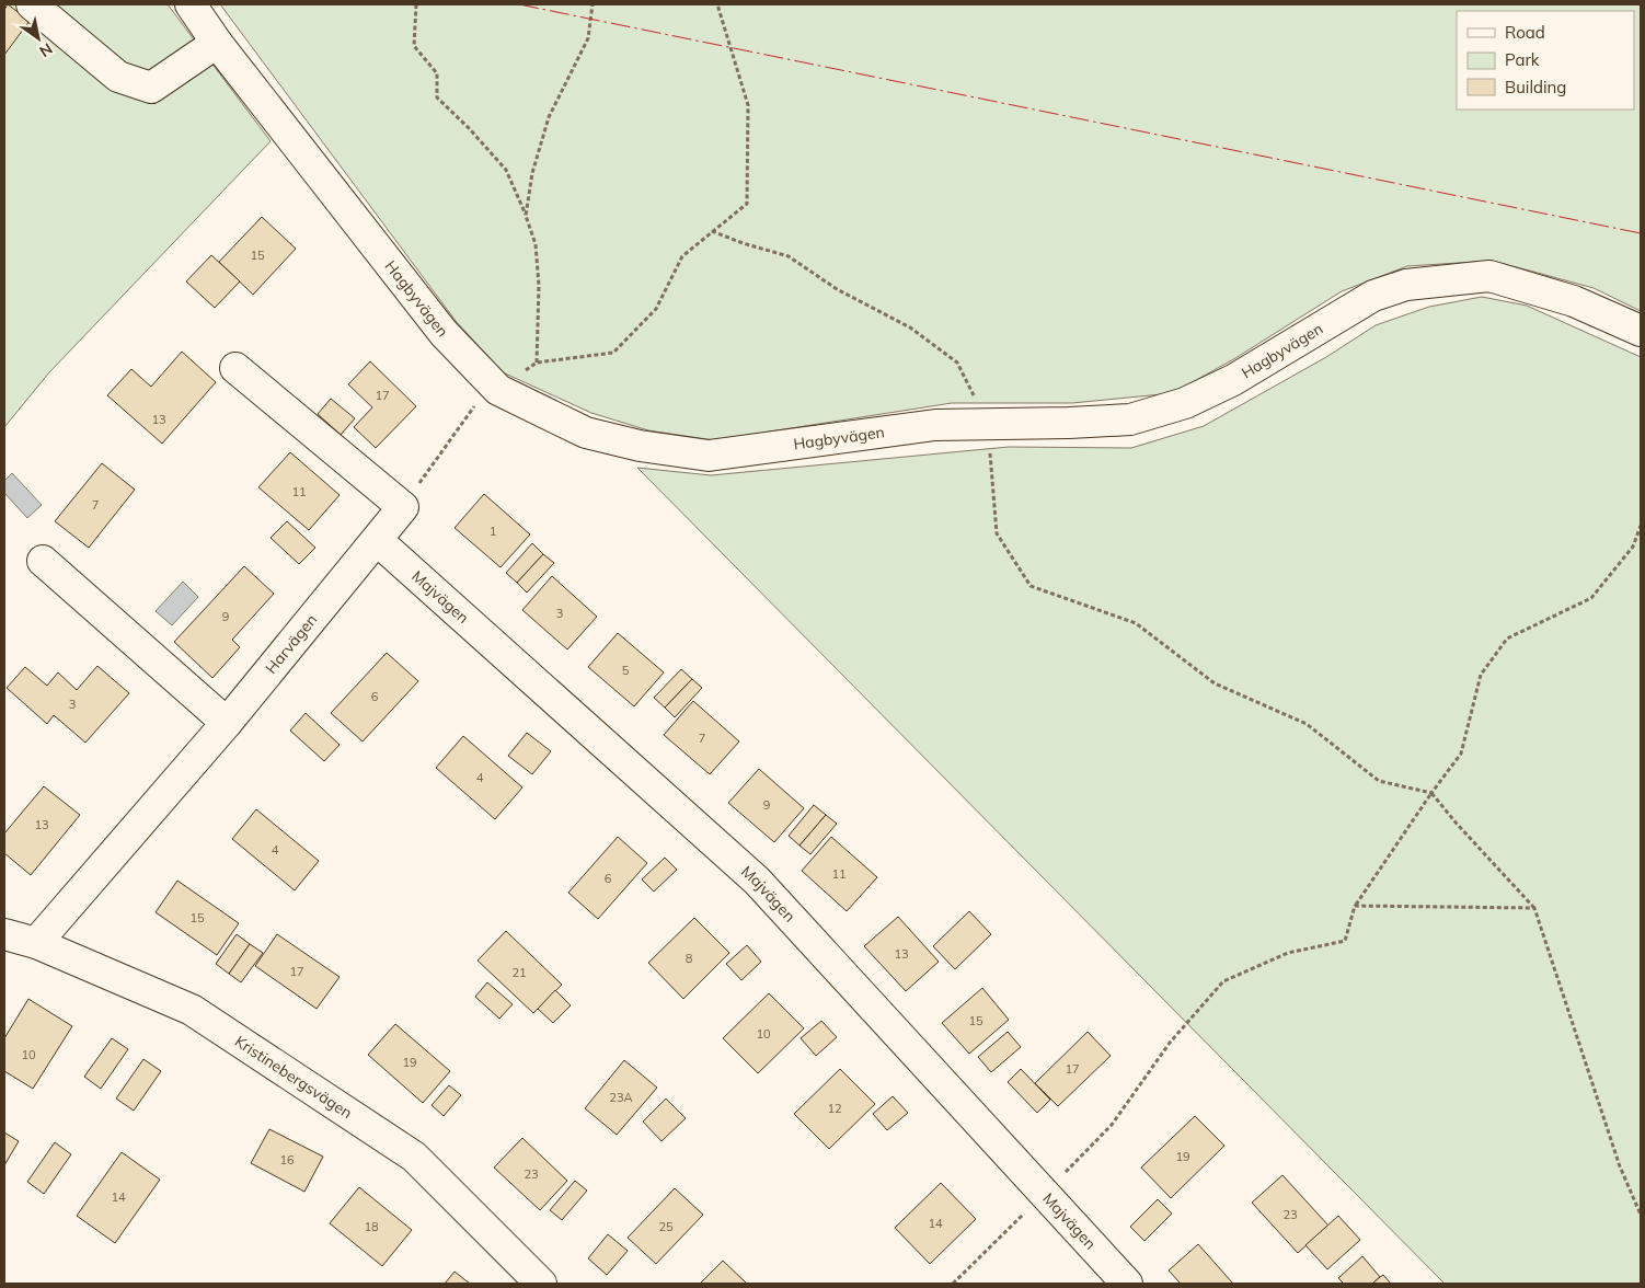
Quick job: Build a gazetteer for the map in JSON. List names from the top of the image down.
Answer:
{
  "streets": {
    "street": [
      "Hagbyvägen",
      "Majvägen",
      "Harvägen",
      "Kristinebergsvägen"
    ]
  },
  "crossings": [
    ["Majvägen", "Harvägen"],
    ["Harvägen", "Kristinebergsvägen"]
  ],
  "house_numbers": [
    "15",
    "17",
    "13",
    "11",
    "7",
    "1",
    "3",
    "9",
    "5",
    "6",
    "3",
    "7",
    "4",
    "9",
    "13",
    "4",
    "11",
    "6",
    "15",
    "13",
    "8",
    "17",
    "21",
    "15",
    "10",
    "10",
    "19",
    "17",
    "23A",
    "12",
    "19",
    "16",
    "23",
    "14",
    "23",
    "14",
    "18",
    "25"
  ],
  "legend": ["Road", "Park", "Building"],
  "north": "bottom right"
}
